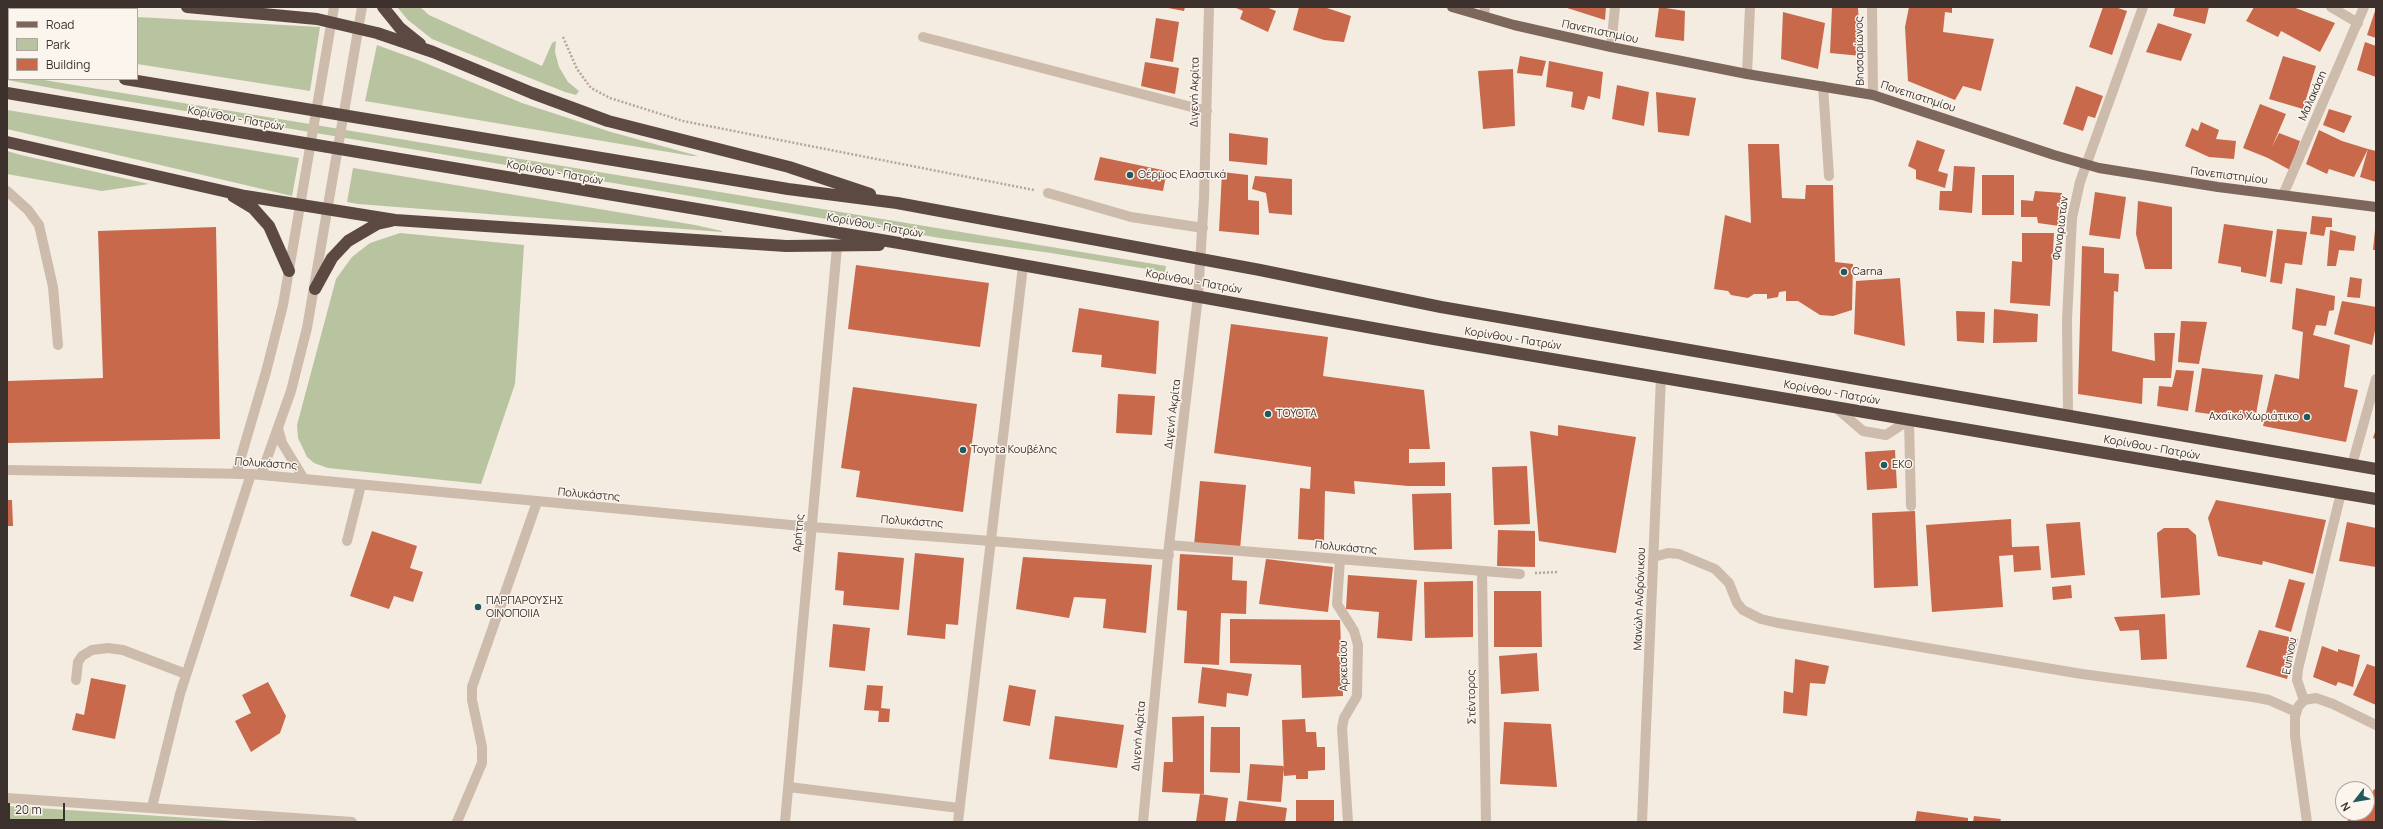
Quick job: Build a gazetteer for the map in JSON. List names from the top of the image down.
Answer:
{
  "streets": {
    "highway": ["Κορίνθου - Πατρών"],
    "main road": ["Πανεπιστημίου"],
    "street": [
      "Βησσαρίωνος",
      "Διγενή Ακρίτα",
      "Μαλακάση",
      "Φαναριωτών",
      "Πολυκάστης",
      "Αρήτης",
      "Μανώλη Ανδρόνικου",
      "Ευήνου",
      "Αρκεισίου",
      "Στέντορος"
    ]
  },
  "crossings": [
    ["Πανεπιστημίου", "Βησσαρίωνος"],
    ["Πανεπιστημίου", "Μαλακάση"],
    ["Πανεπιστημίου", "Φαναριωτών"],
    ["Διγενή Ακρίτα", "Κορίνθου - Πατρών"],
    ["Διγενή Ακρίτα", "Πολυκάστης"],
    ["Κορίνθου - Πατρών", "Φαναριωτών"],
    ["Κορίνθου - Πατρών", "Μανώλη Ανδρόνικου"],
    ["Κορίνθου - Πατρών", "Ευήνου"],
    ["Πολυκάστης", "Αρήτης"],
    ["Πολυκάστης", "Αρκεισίου"],
    ["Πολυκάστης", "Στέντορος"]
  ],
  "places": [
    "Θέρμος Ελαστικά",
    "Carna",
    "TOYOTA",
    "Αχαϊκό Χωριάτικο",
    "Toyota Κουβέλης",
    "EKO",
    "ΠΑΡΠΑΡΟΥΣΗΣ ΟΙΝΟΠΟΙΙΑ"
  ],
  "legend": ["Road", "Park", "Building"],
  "scale_bar": "20 m",
  "north": "bottom left"
}
